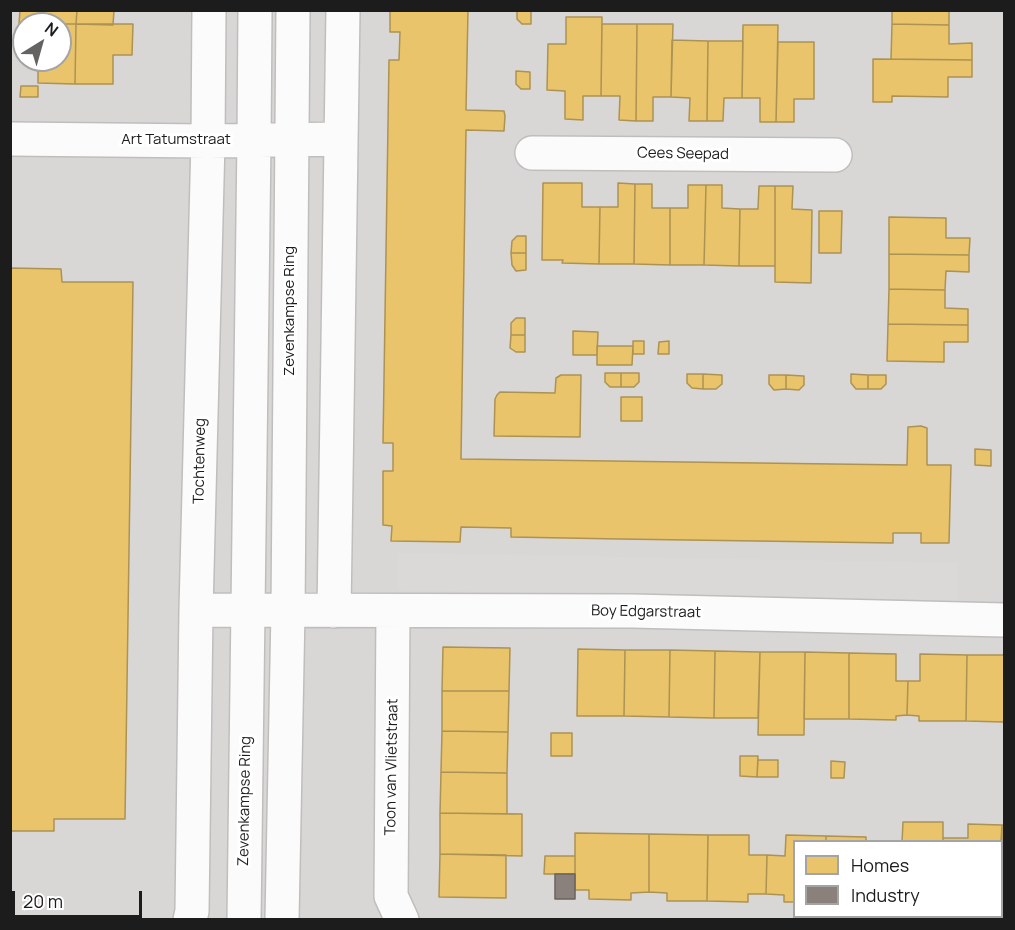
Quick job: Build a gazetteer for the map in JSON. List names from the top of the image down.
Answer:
{
  "streets": {
    "street": [
      "Art Tatumstraat",
      "Cees Seepad",
      "Zevenkampse Ring",
      "Tochtenweg",
      "Boy Edgarstraat",
      "Toon van Vlietstraat"
    ]
  },
  "crossings": [
    ["Art Tatumstraat", "Zevenkampse Ring"],
    ["Art Tatumstraat", "Tochtenweg"],
    ["Zevenkampse Ring", "Boy Edgarstraat"],
    ["Boy Edgarstraat", "Toon van Vlietstraat"]
  ],
  "legend": ["Homes", "Industry"],
  "scale_bar": "20 m",
  "north": "top right"
}
